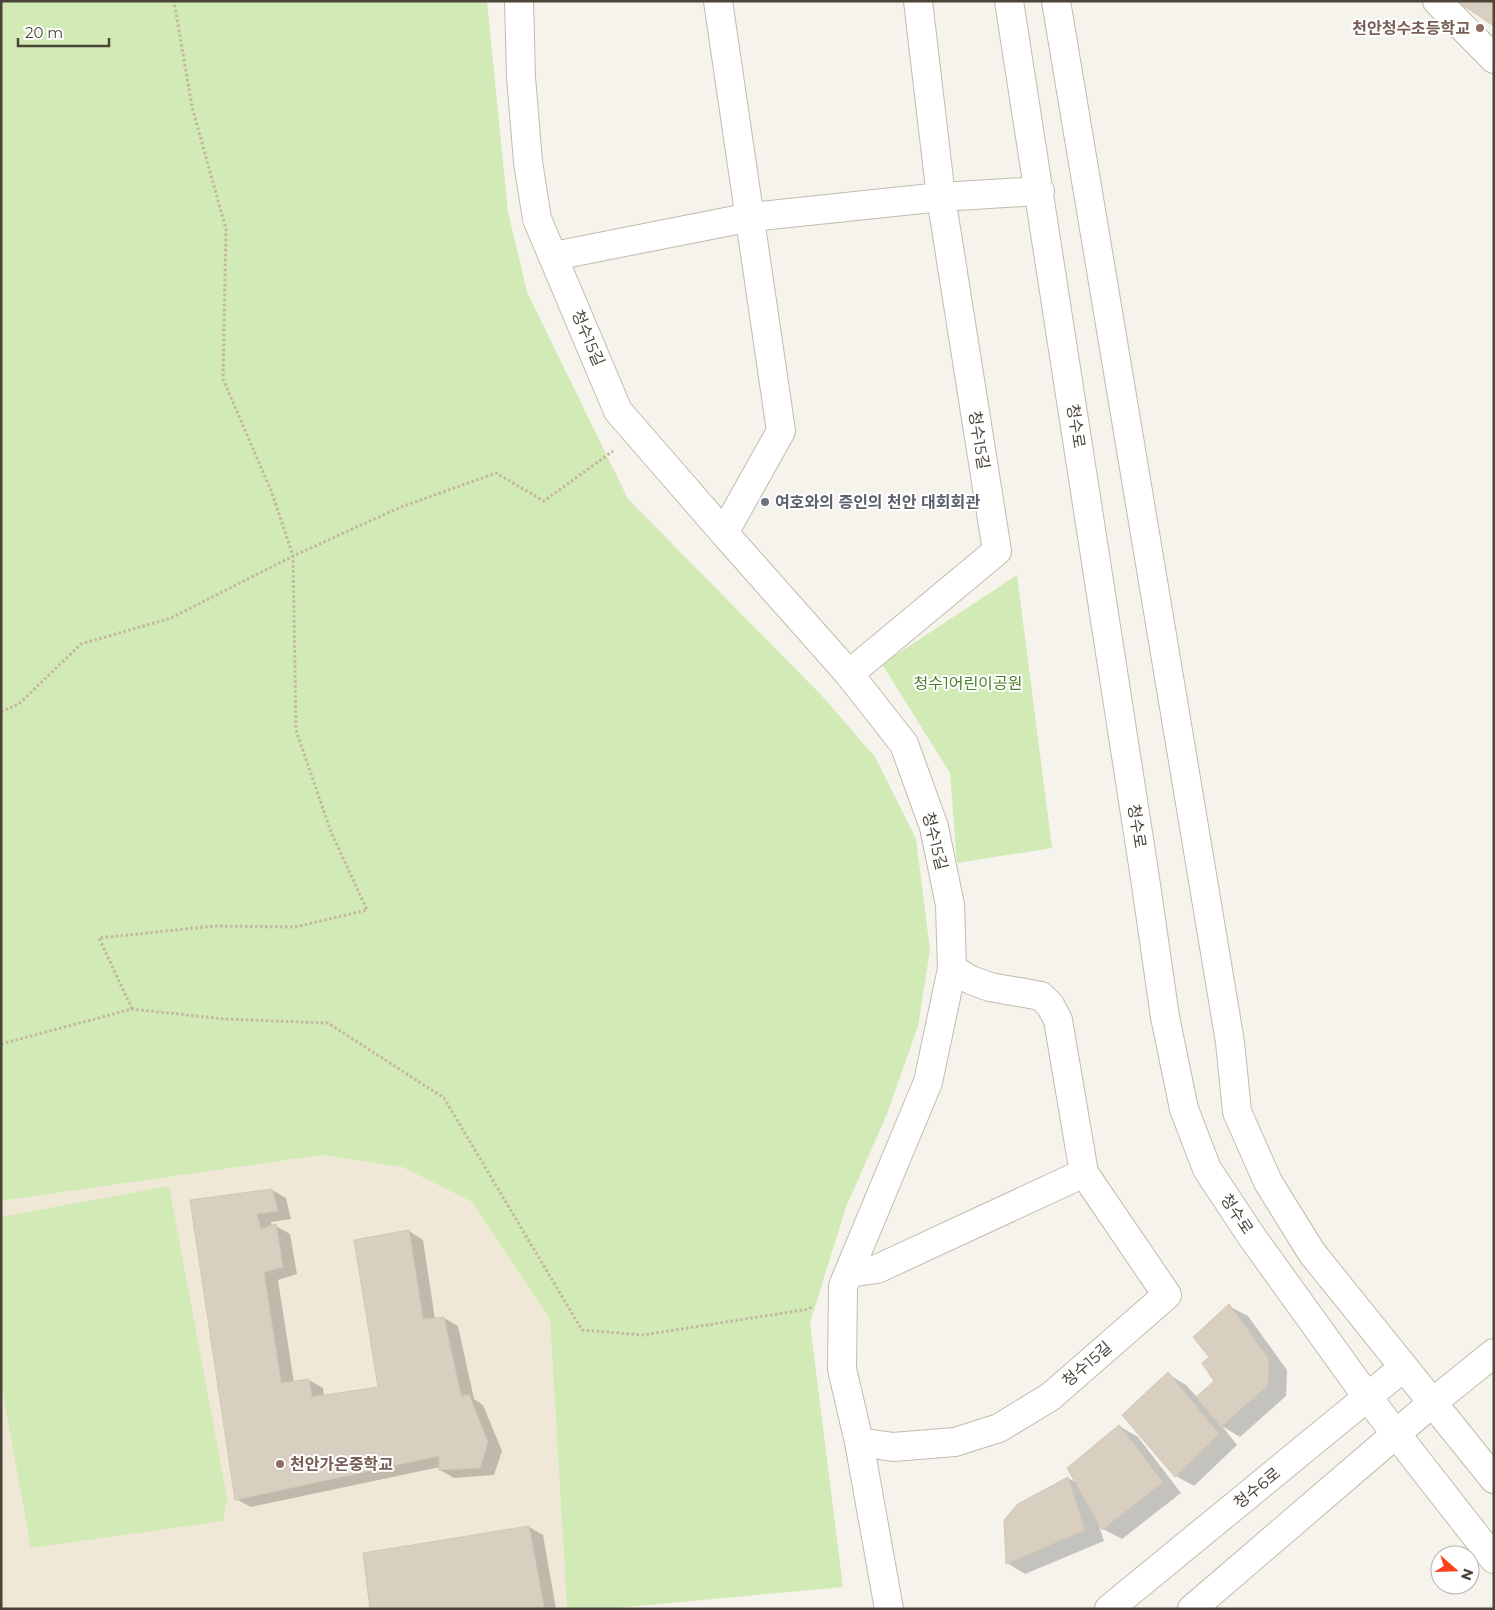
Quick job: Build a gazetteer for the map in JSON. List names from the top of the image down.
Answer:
{
  "streets": {
    "street": ["청수15길", "청수로", "청수6로"]
  },
  "crossings": [
    ["청수로", "청수6로"]
  ],
  "parks": ["청수1어린이공원"],
  "places": ["천안청수초등학교", "여호와의 증인의 천안 대회회관", "천안가온중학교"],
  "scale_bar": "20 m",
  "north": "right"
}
